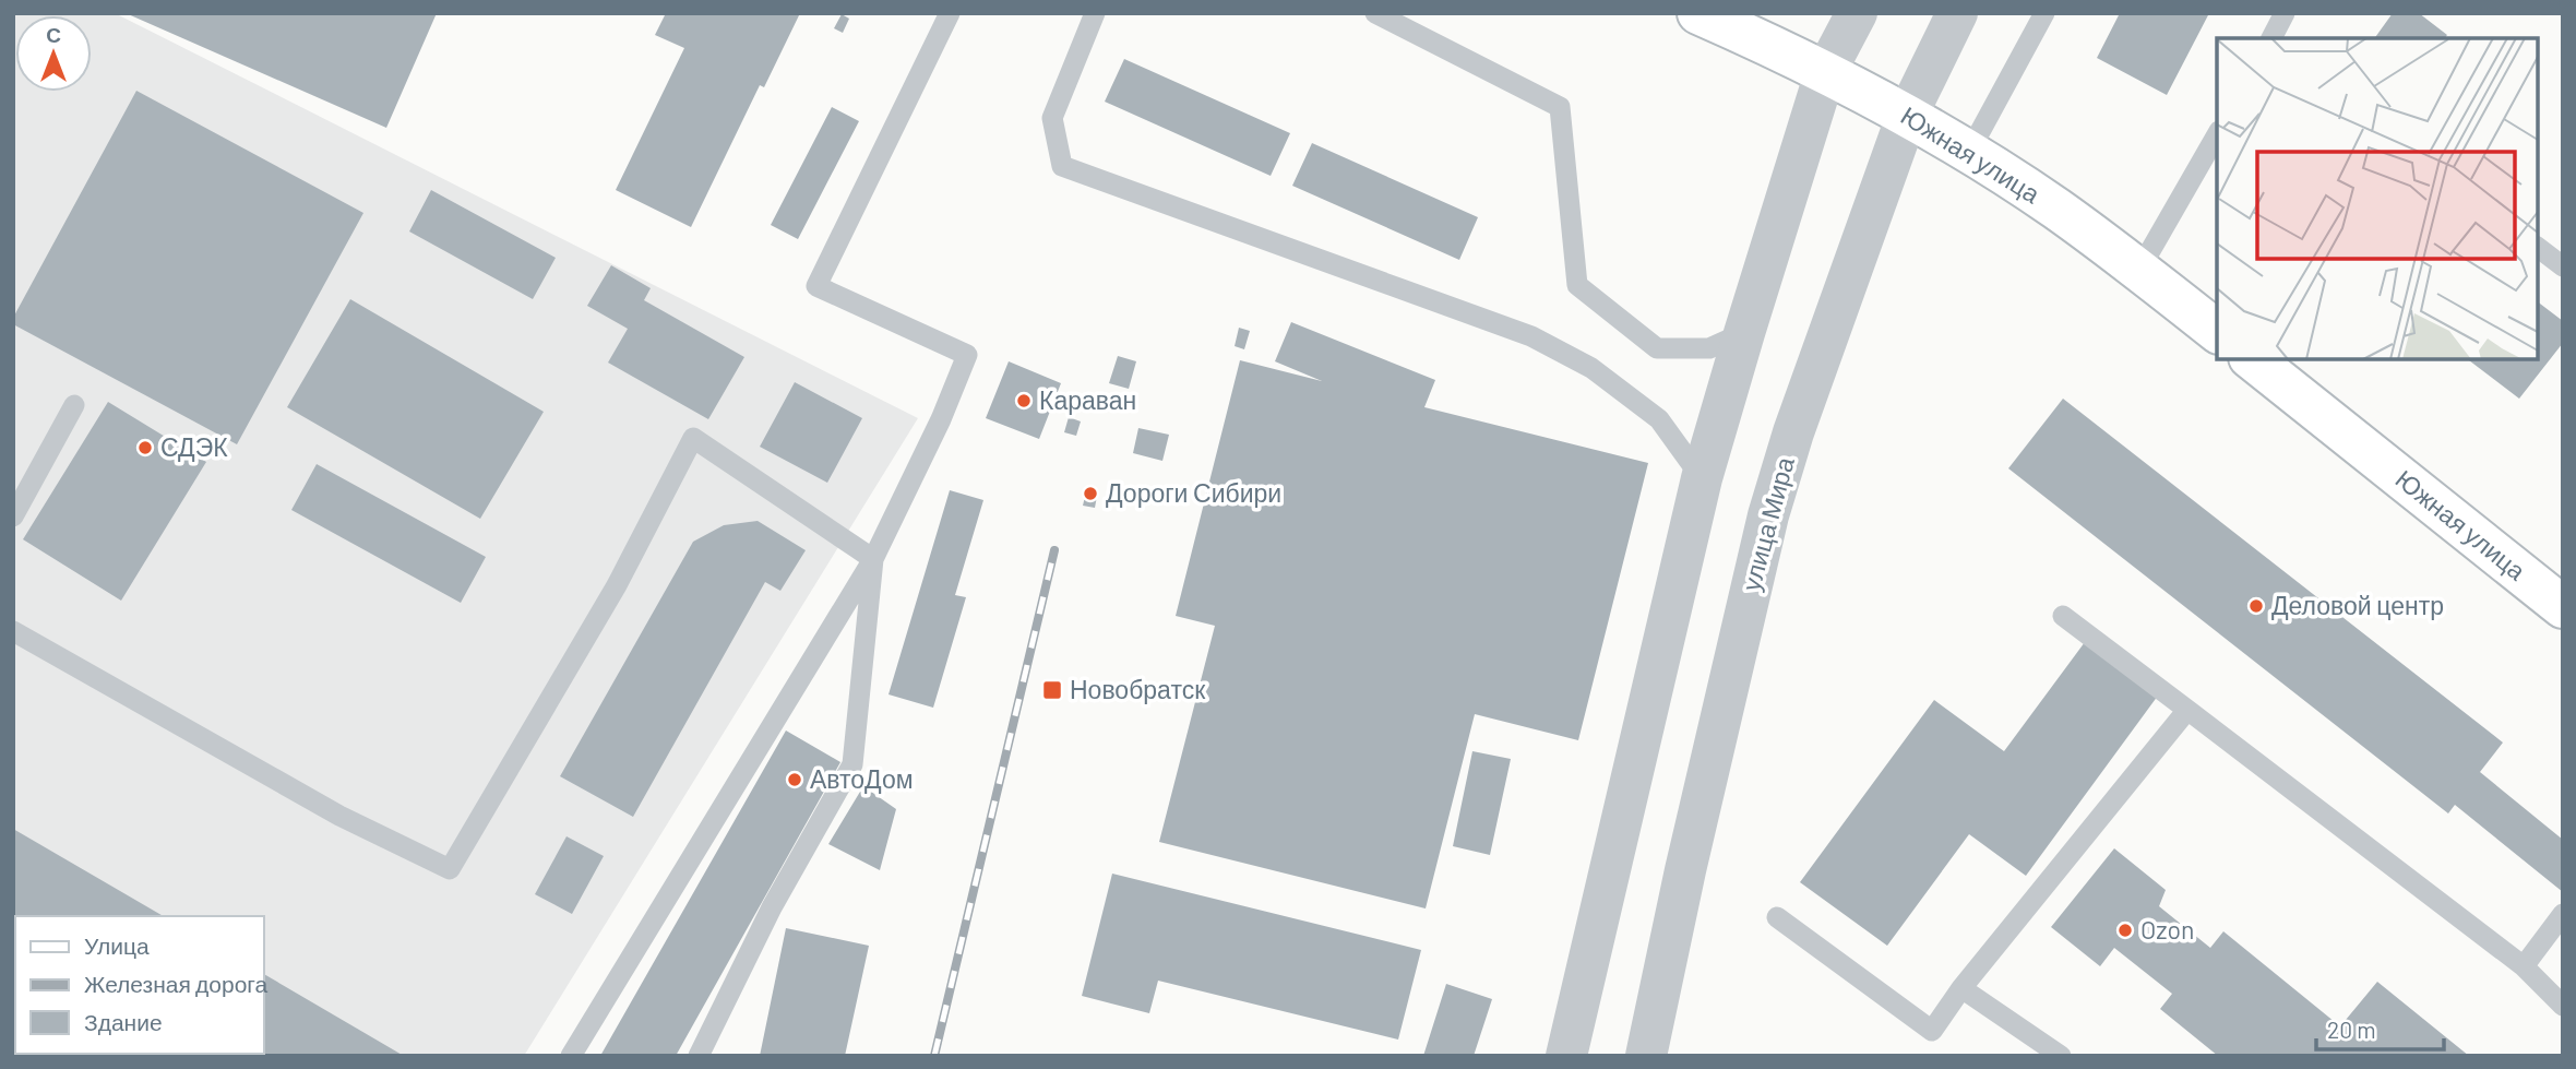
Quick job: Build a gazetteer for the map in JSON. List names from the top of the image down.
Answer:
{
  "streets": {
    "main road": ["Южная улица"],
    "street": ["улица Мира"]
  },
  "crossings": [
    ["Южная улица", "улица Мира"]
  ],
  "places": {
    "other": [
      "Караван",
      "СДЭК",
      "Дороги Сибири",
      "Деловой центр",
      "АвтоДом",
      "Ozon"
    ],
    "transit": ["Новобратск"]
  },
  "legend": ["Улица", "Железная дорога", "Здание"],
  "scale_bar": "20 m",
  "north": "top"
}
